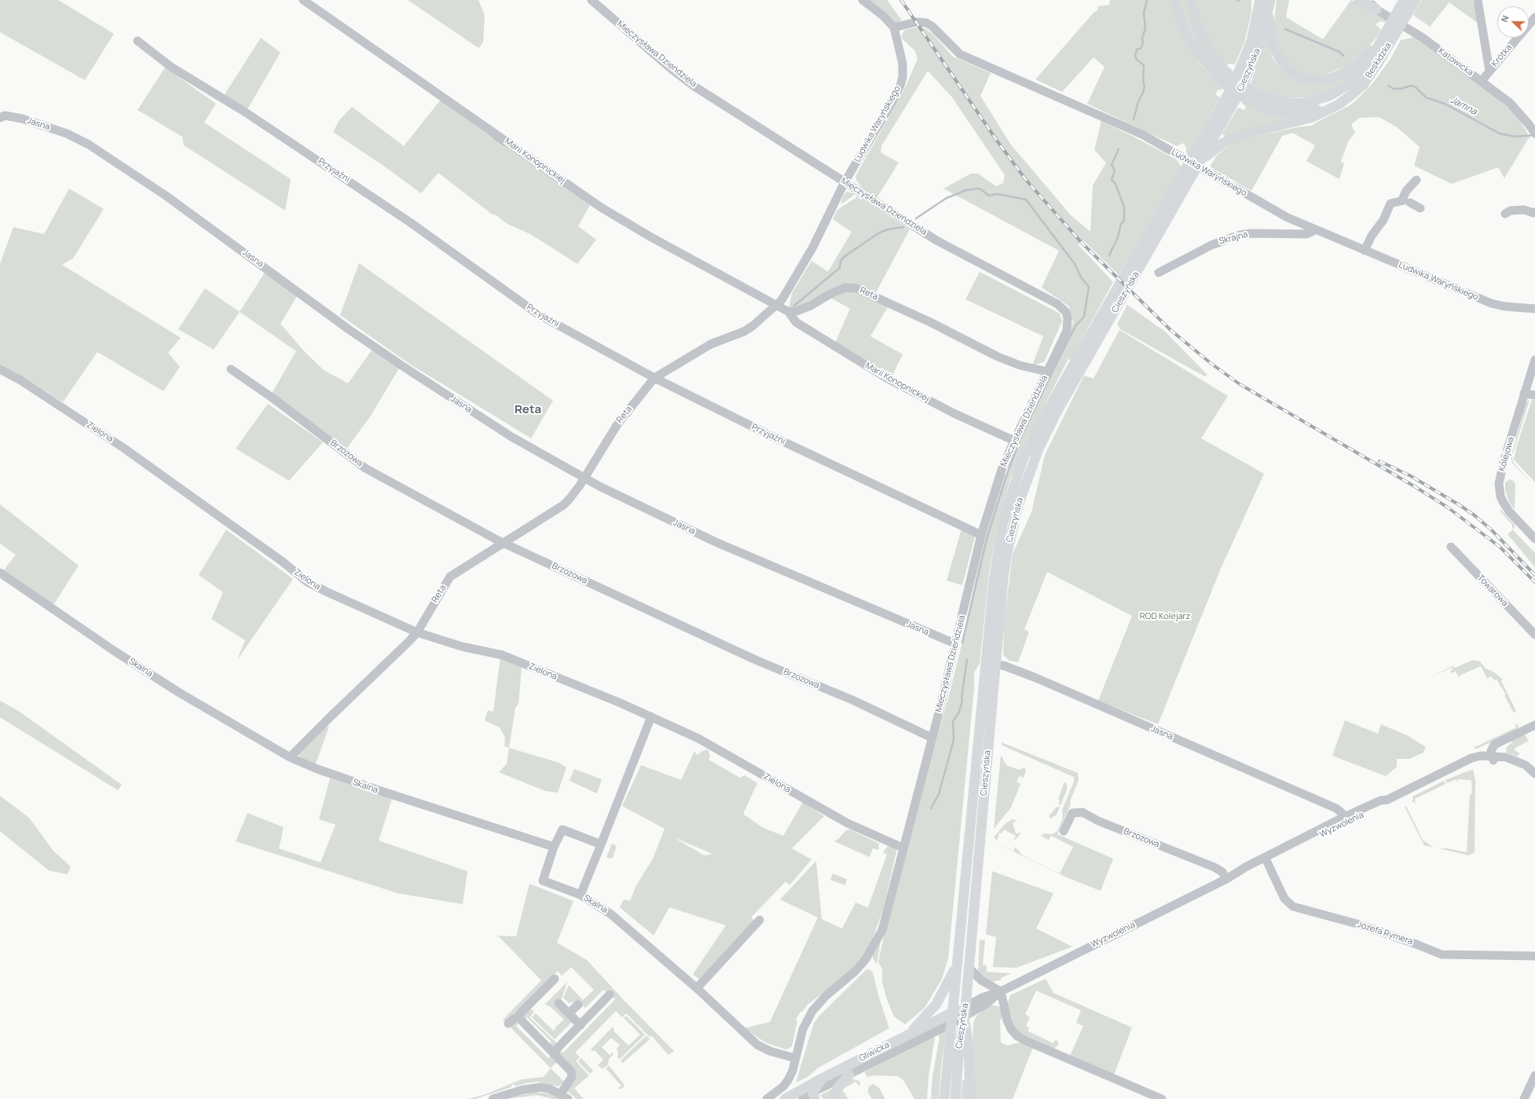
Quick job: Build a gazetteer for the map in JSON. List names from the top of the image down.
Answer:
{
  "streets": {
    "main road": ["Beskidzka", "Cieszyńska", "Gliwicka"],
    "street": [
      "Mieczysława Dzieńdziela",
      "Krótka",
      "Katowicka",
      "Jasna",
      "Ludwika Waryńskiego",
      "Marii Konopnickiej",
      "Przyjaźni",
      "Skrajna",
      "Reta",
      "Zielona",
      "Brzozowa",
      "Kolejowa",
      "Towarowa",
      "Skalna",
      "Wyzwolenia",
      "Józefa Rymera"
    ]
  },
  "crossings": [
    ["Mieczysława Dzieńdziela", "Jasna"],
    ["Mieczysława Dzieńdziela", "Ludwika Waryńskiego"],
    ["Mieczysława Dzieńdziela", "Marii Konopnickiej"],
    ["Mieczysława Dzieńdziela", "Przyjaźni"],
    ["Mieczysława Dzieńdziela", "Reta"],
    ["Mieczysława Dzieńdziela", "Zielona"],
    ["Mieczysława Dzieńdziela", "Brzozowa"],
    ["Mieczysława Dzieńdziela", "Skalna"],
    ["Krótka", "Katowicka"],
    ["Beskidzka", "Cieszyńska"],
    ["Cieszyńska", "Jasna"],
    ["Cieszyńska", "Wyzwolenia"],
    ["Cieszyńska", "Gliwicka"],
    ["Jasna", "Reta"],
    ["Jasna", "Wyzwolenia"],
    ["Ludwika Waryńskiego", "Marii Konopnickiej"],
    ["Ludwika Waryńskiego", "Skrajna"],
    ["Ludwika Waryńskiego", "Reta"],
    ["Marii Konopnickiej", "Reta"],
    ["Przyjaźni", "Reta"],
    ["Reta", "Zielona"],
    ["Reta", "Brzozowa"],
    ["Reta", "Skalna"],
    ["Brzozowa", "Wyzwolenia"],
    ["Wyzwolenia", "Józefa Rymera"],
    ["Wyzwolenia", "Gliwicka"]
  ],
  "districts": ["Reta"],
  "water": ["Jamna"],
  "parks": ["ROD Kolejarz"],
  "north": "left"
}
